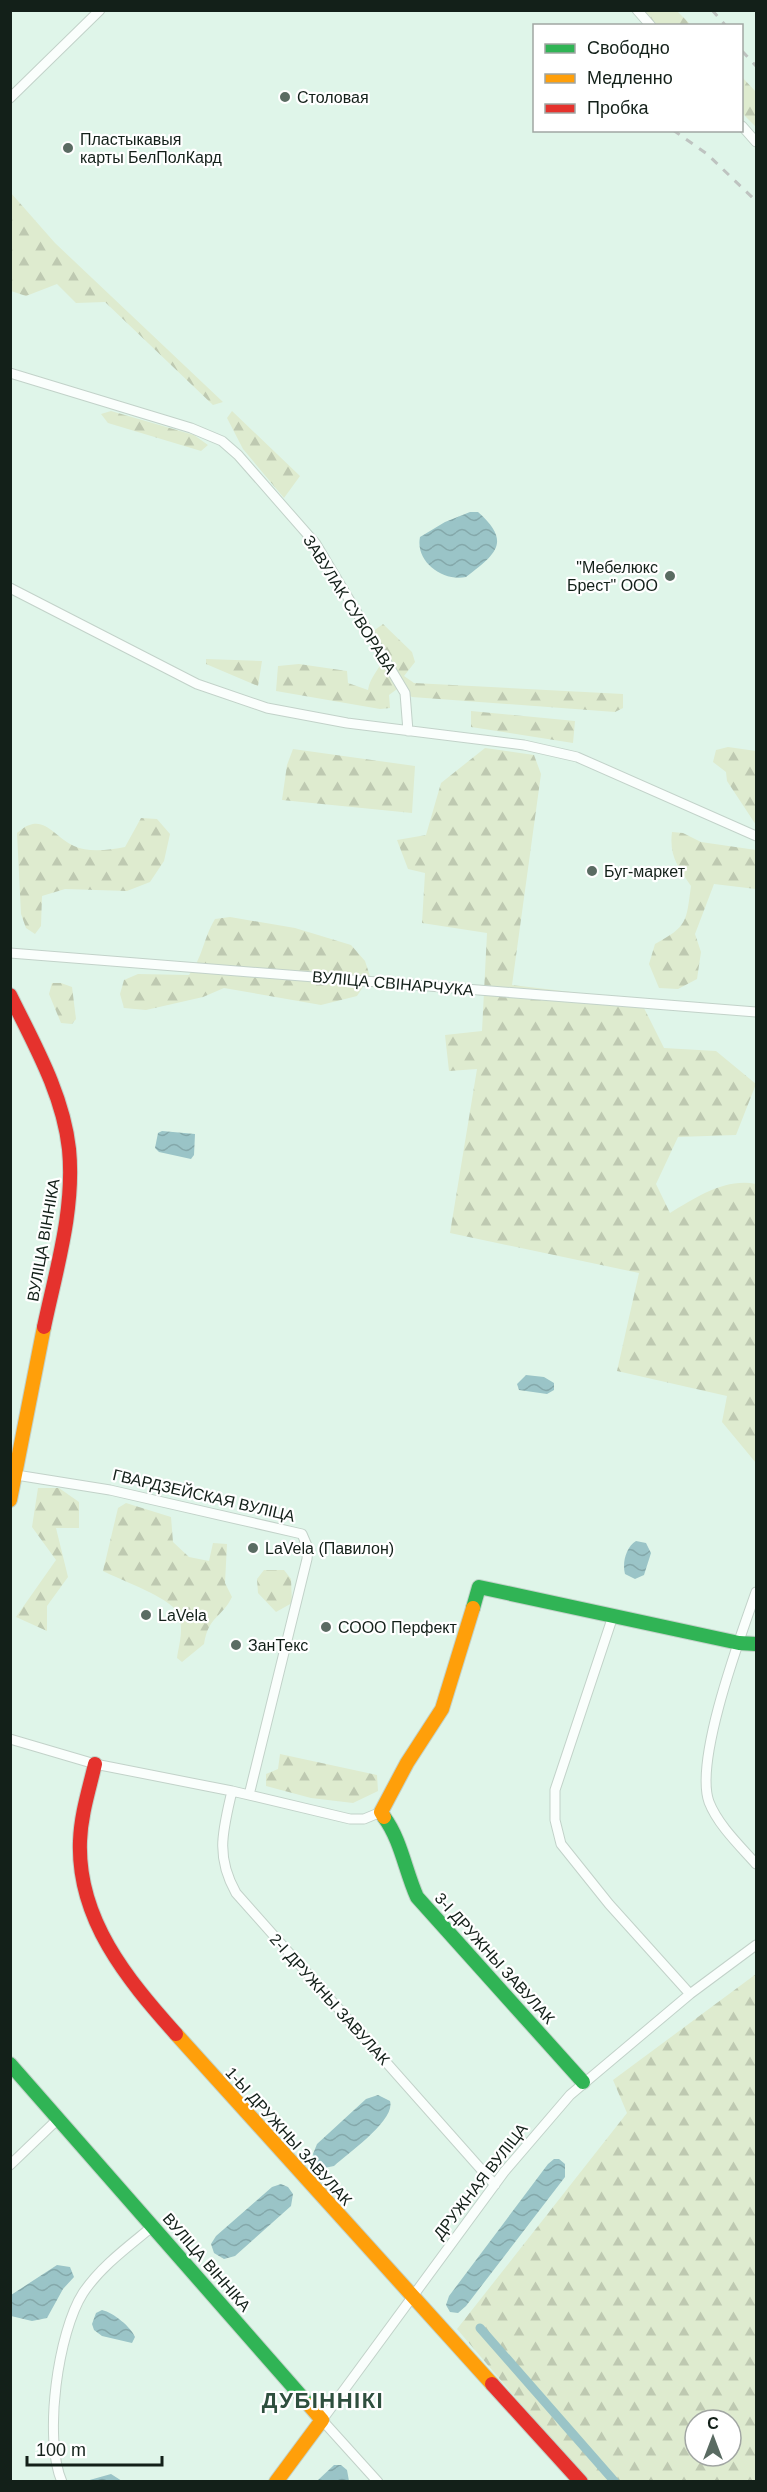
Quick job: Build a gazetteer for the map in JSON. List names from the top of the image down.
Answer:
{
  "streets": {
    "street": [
      "ЗАВУЛАК СУВОРАВА",
      "ВУЛІЦА СВІНАРЧУКА",
      "ВУЛІЦА ВІННІКА",
      "ГВАРДЗЕЙСКАЯ ВУЛІЦА",
      "3-І ДРУЖНЫ ЗАВУЛАК",
      "2-І ДРУЖНЫ ЗАВУЛАК",
      "1-Ы ДРУЖНЫ ЗАВУЛАК",
      "ДРУЖНАЯ ВУЛІЦА"
    ]
  },
  "crossings": [
    ["ВУЛІЦА ВІННІКА", "ГВАРДЗЕЙСКАЯ ВУЛІЦА"],
    ["ВУЛІЦА ВІННІКА", "ДРУЖНАЯ ВУЛІЦА"],
    ["3-І ДРУЖНЫ ЗАВУЛАК", "ДРУЖНАЯ ВУЛІЦА"],
    ["2-І ДРУЖНЫ ЗАВУЛАК", "ДРУЖНАЯ ВУЛІЦА"],
    ["1-Ы ДРУЖНЫ ЗАВУЛАК", "ДРУЖНАЯ ВУЛІЦА"]
  ],
  "districts": ["ДУБІННІКІ"],
  "places": [
    "Столовая",
    "Пластыкавыя карты БелПолКард",
    "\"Мебелюкс Брест\" ООО",
    "Буг-маркет",
    "LaVela (Павилон)",
    "LaVela",
    "СООО Перфект",
    "ЗанТекс"
  ],
  "legend": ["Свободно", "Медленно", "Пробка"],
  "scale_bar": "100 m",
  "north": "top"
}
